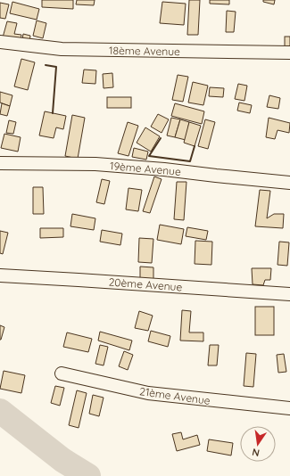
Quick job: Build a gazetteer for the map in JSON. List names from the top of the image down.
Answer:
{
  "streets": {
    "street": [
      "18ème Avenue",
      "19ème Avenue",
      "20ème Avenue",
      "21ème Avenue"
    ]
  },
  "north": "bottom"
}
